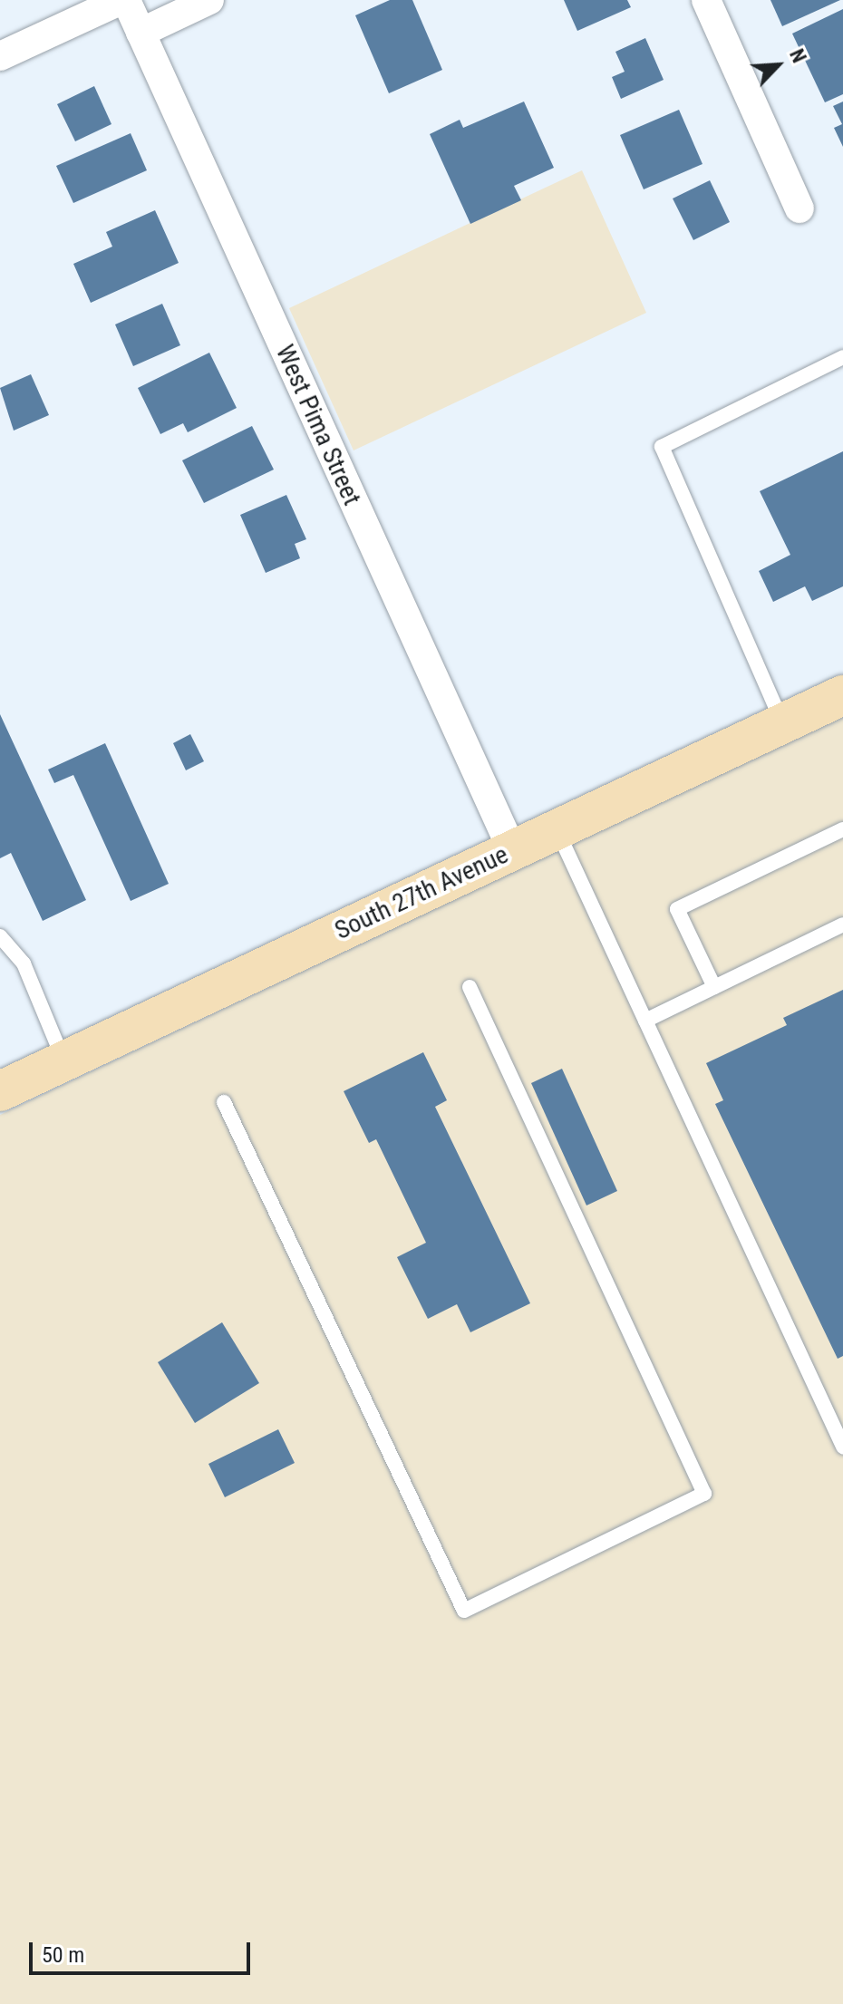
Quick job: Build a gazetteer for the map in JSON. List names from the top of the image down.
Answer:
{
  "streets": {
    "main road": ["South 27th Avenue"],
    "street": ["West Pima Street"]
  },
  "crossings": [
    ["West Pima Street", "South 27th Avenue"]
  ],
  "scale_bar": "50 m",
  "north": "top right"
}
